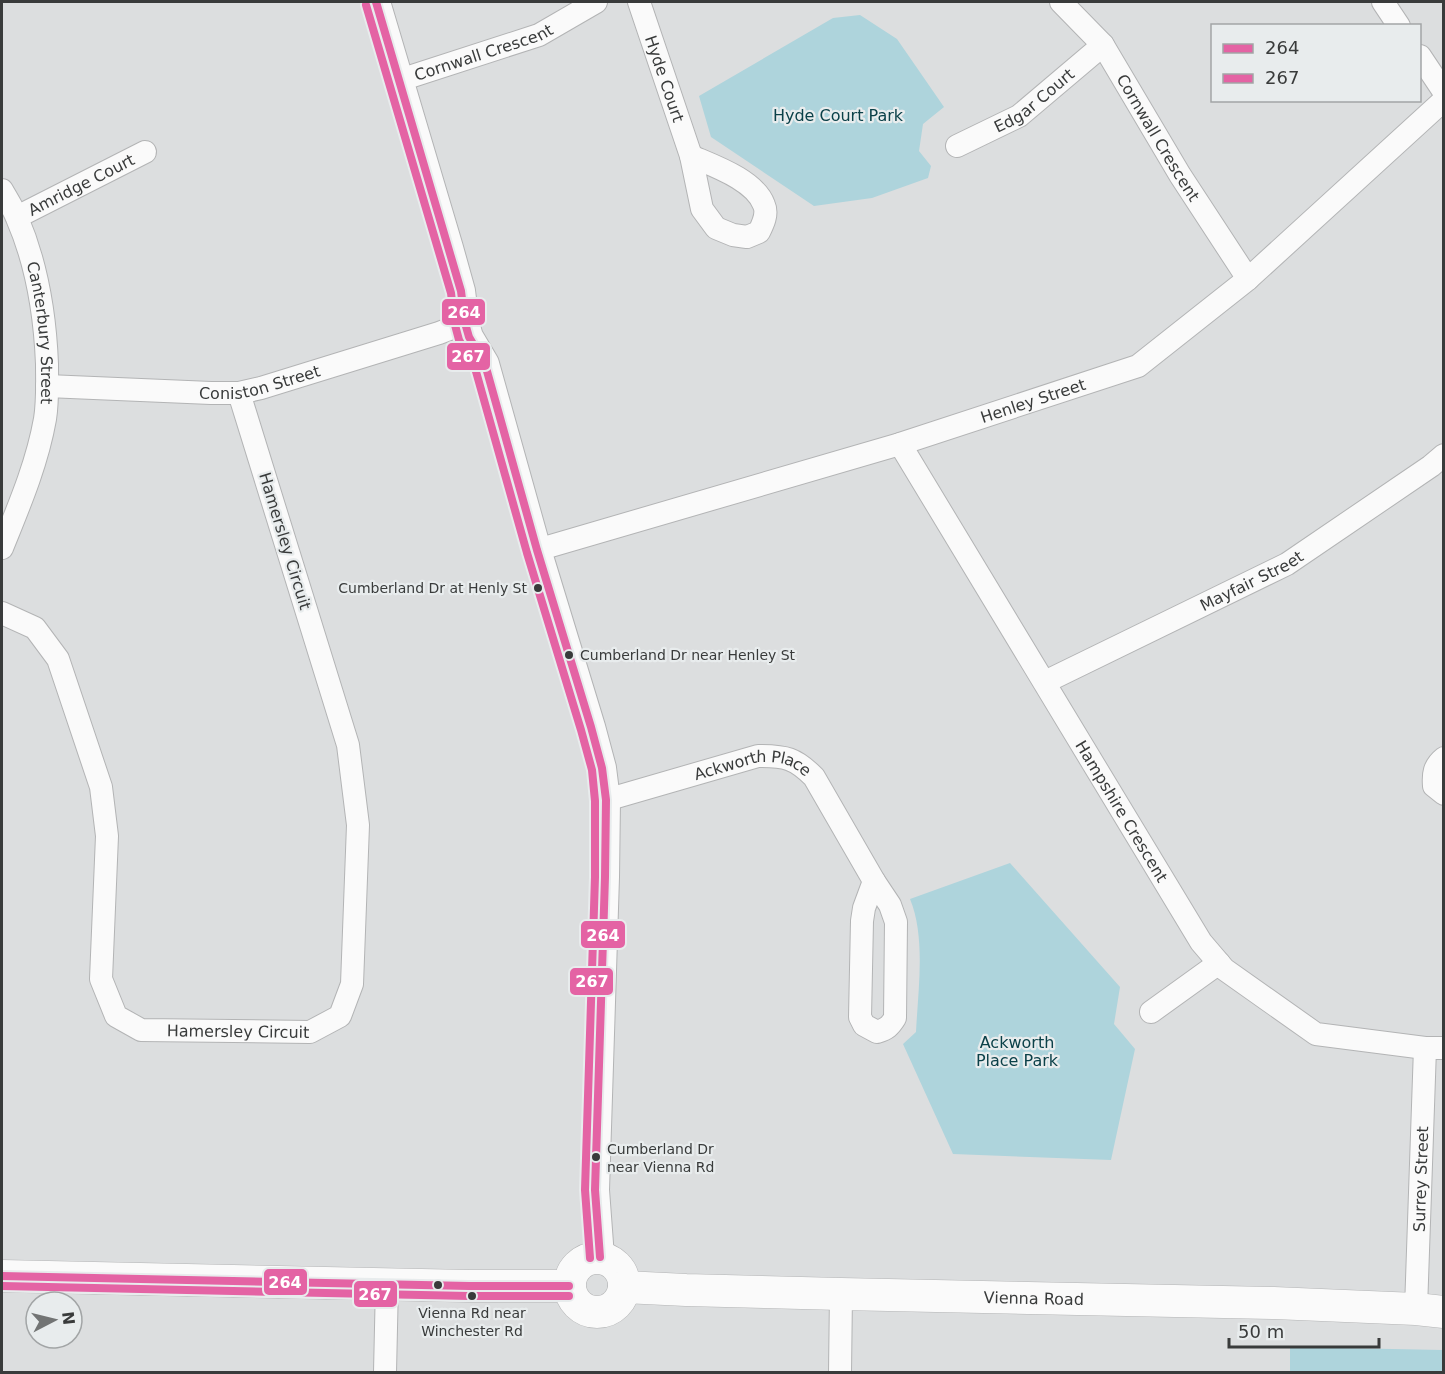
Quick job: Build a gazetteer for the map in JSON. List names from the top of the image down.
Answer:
{
  "streets": {
    "main road": ["Vienna Road"],
    "street": [
      "Cornwall Crescent",
      "Hyde Court",
      "Edgar Court",
      "Amridge Court",
      "Canterbury Street",
      "Coniston Street",
      "Henley Street",
      "Hamersley Circuit",
      "Mayfair Street",
      "Ackworth Place",
      "Hampshire Crescent",
      "Surrey Street"
    ]
  },
  "crossings": [
    ["Cornwall Crescent", "Edgar Court"],
    ["Cornwall Crescent", "Henley Street"],
    ["Amridge Court", "Canterbury Street"],
    ["Canterbury Street", "Coniston Street"],
    ["Coniston Street", "Hamersley Circuit"],
    ["Henley Street", "Hampshire Crescent"],
    ["Mayfair Street", "Hampshire Crescent"],
    ["Hampshire Crescent", "Surrey Street"],
    ["Surrey Street", "Vienna Road"]
  ],
  "parks": ["Hyde Court Park", "Ackworth Place Park"],
  "places": [
    "Cumberland Dr at Henly St",
    "Cumberland Dr near Henley St",
    "Cumberland Dr near Vienna Rd",
    "Vienna Rd near Winchester Rd"
  ],
  "lines": ["transit line 264", "transit line 267"],
  "legend": ["264", "267"],
  "scale_bar": "50 m",
  "north": "right"
}
